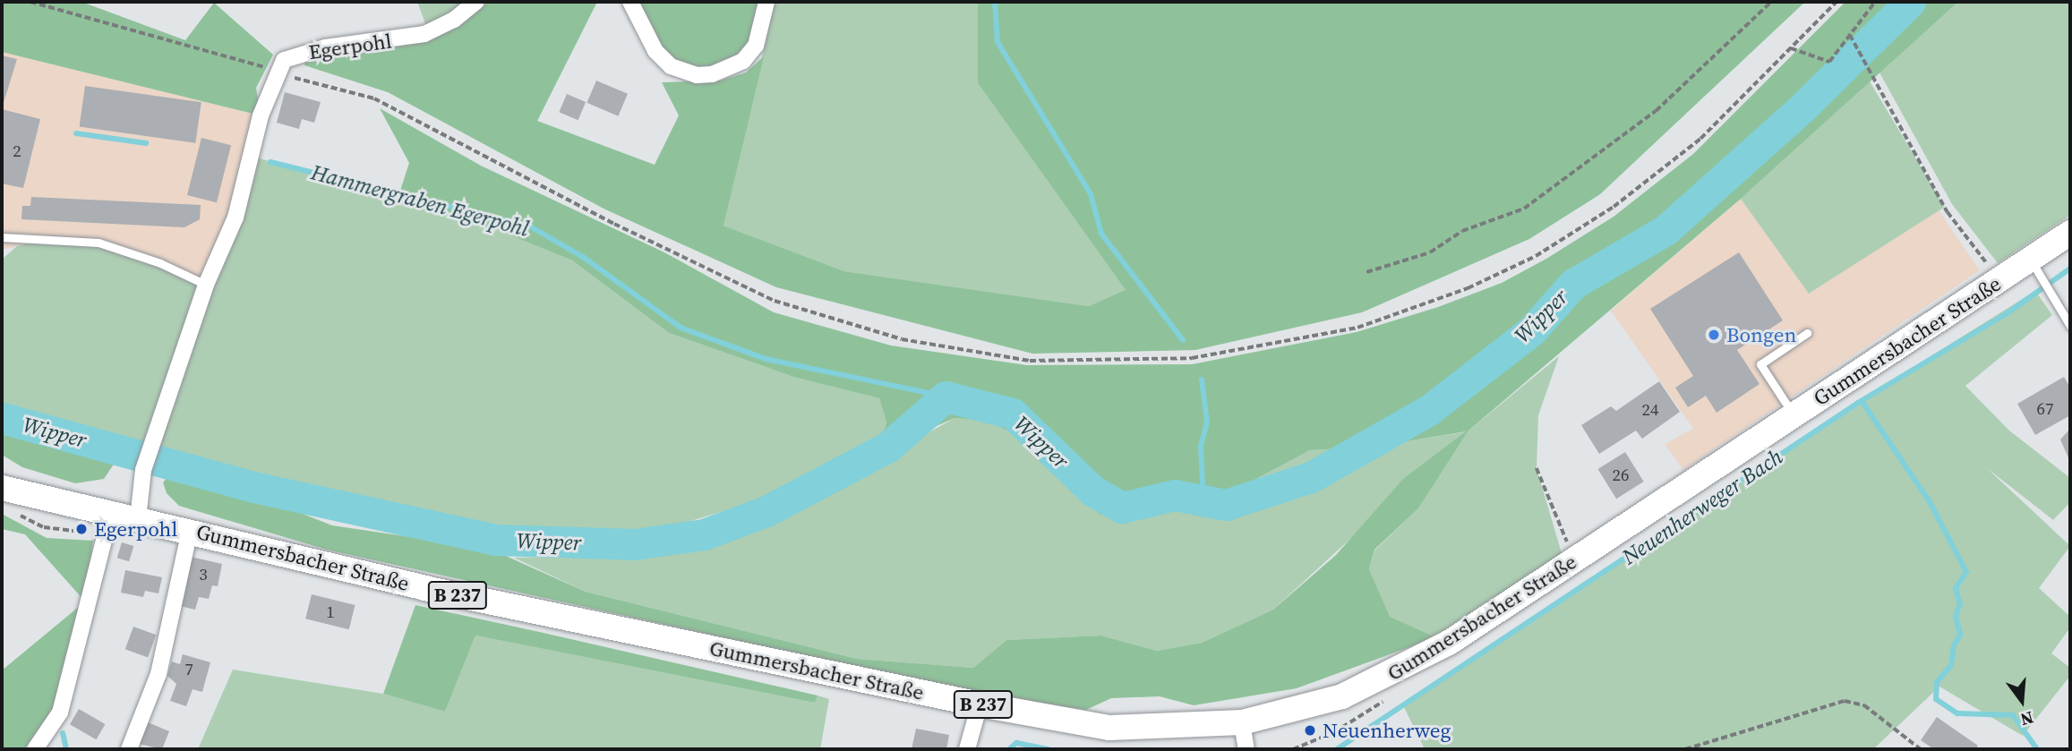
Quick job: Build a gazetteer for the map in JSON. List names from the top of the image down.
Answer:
{
  "streets": {
    "main road": ["Gummersbacher Straße", "B 237"],
    "street": ["Egerpohl"]
  },
  "crossings": [
    ["Egerpohl", "Gummersbacher Straße"]
  ],
  "water": ["Hammergraben Egerpohl", "Wipper", "Neuenherweger Bach"],
  "places": ["Bongen", "Egerpohl", "Neuenherweg"],
  "house_numbers": [
    "2",
    "67",
    "24",
    "26",
    "3",
    "1",
    "7"
  ],
  "north": "bottom"
}
